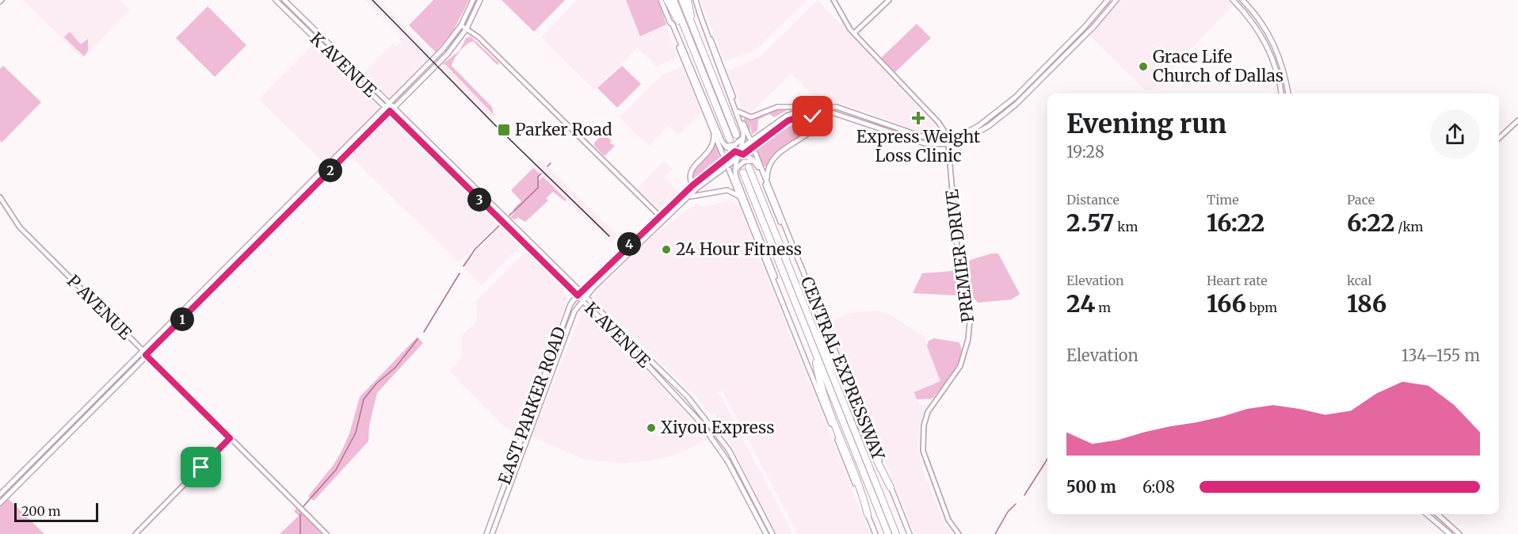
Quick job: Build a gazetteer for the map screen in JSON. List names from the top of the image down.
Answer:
{
  "streets": {
    "highway": ["CENTRAL EXPRESSWAY"],
    "main road": ["K AVENUE", "EAST PARKER ROAD"],
    "street": ["PREMIER DRIVE", "P AVENUE"]
  },
  "crossings": [
    ["K AVENUE", "EAST PARKER ROAD"]
  ],
  "places": {
    "other": ["Grace Life Church of Dallas", "24 Hour Fitness", "Xiyou Express"],
    "health": ["Express Weight Loss Clinic"],
    "transit": ["Parker Road"]
  },
  "scale_bar": "200 m",
  "page": {
    "heading": ["Evening run", "19:28"],
    "pins": [
      "2",
      "3",
      "4",
      "1"
    ],
    "stats": [
      ["Distance", "2.57 km"],
      ["Time", "16:22"],
      ["Pace", "6:22 /km"],
      ["Elevation", "24 m"],
      ["Heart rate", "166 bpm"],
      ["kcal", "186"]
    ],
    "chart": ["Elevation", "134–155 m"],
    "list": [
      {
        "name": "500 m",
        "note": "6:08"
      }
    ],
    "scale": "200 m"
  }
}
